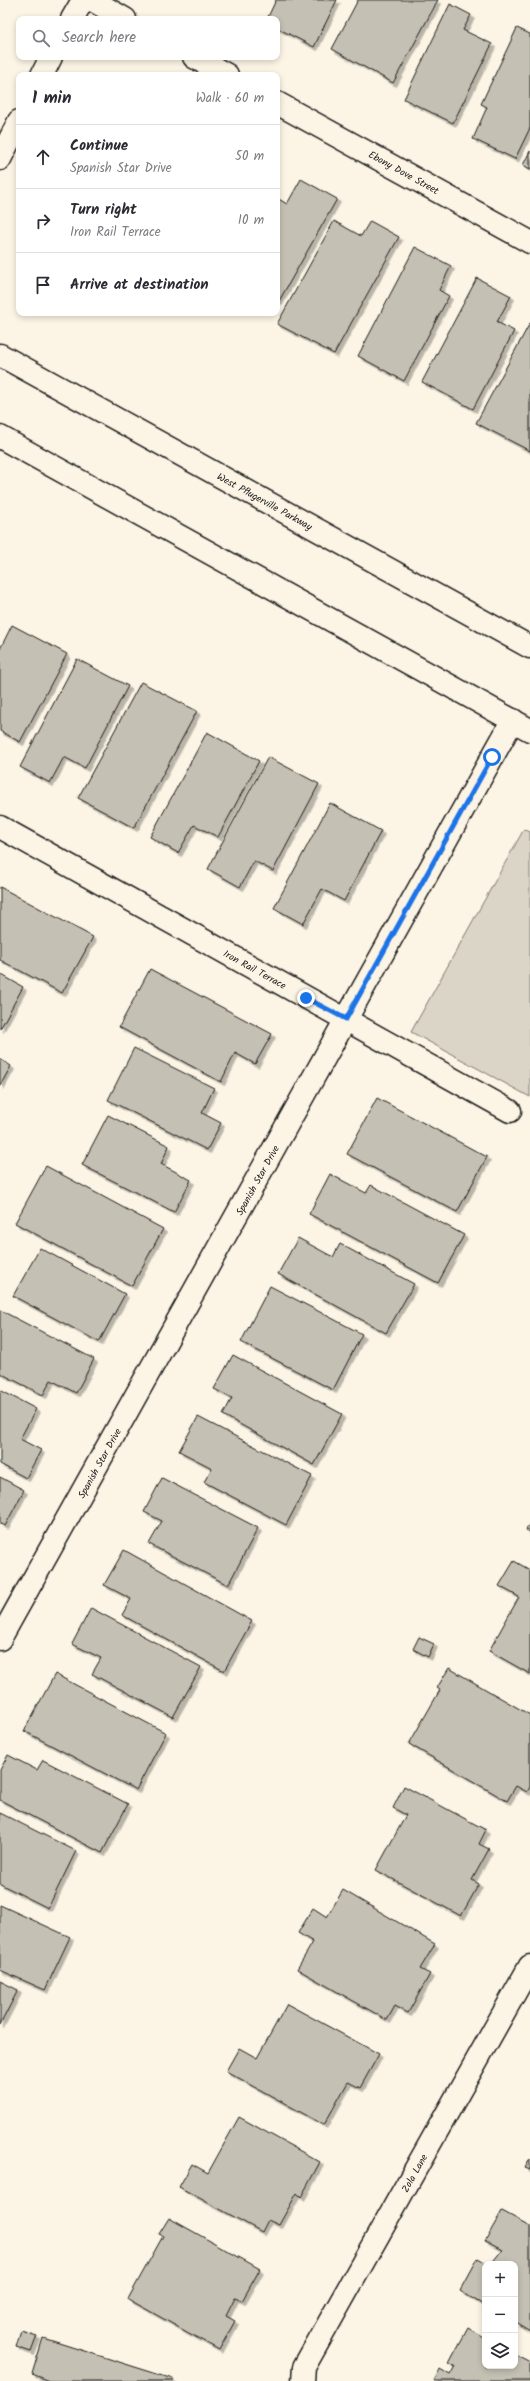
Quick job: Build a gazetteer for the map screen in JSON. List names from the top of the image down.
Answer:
{
  "streets": {
    "street": [
      "Ebony Dove Street",
      "West Pflugerville Parkway",
      "Iron Rail Terrace",
      "Spanish Star Drive",
      "Zola Lane"
    ]
  },
  "crossings": [
    ["Iron Rail Terrace", "Spanish Star Drive"]
  ],
  "page": {
    "search": "Search here",
    "heading": ["1 min", "Walk · 60 m"],
    "list": [
      ["Continue", "Spanish Star Drive", "50 m"],
      ["Turn right", "Iron Rail Terrace", "10 m"],
      "Arrive at destination"
    ],
    "map_buttons": ["+", "−"]
  }
}
